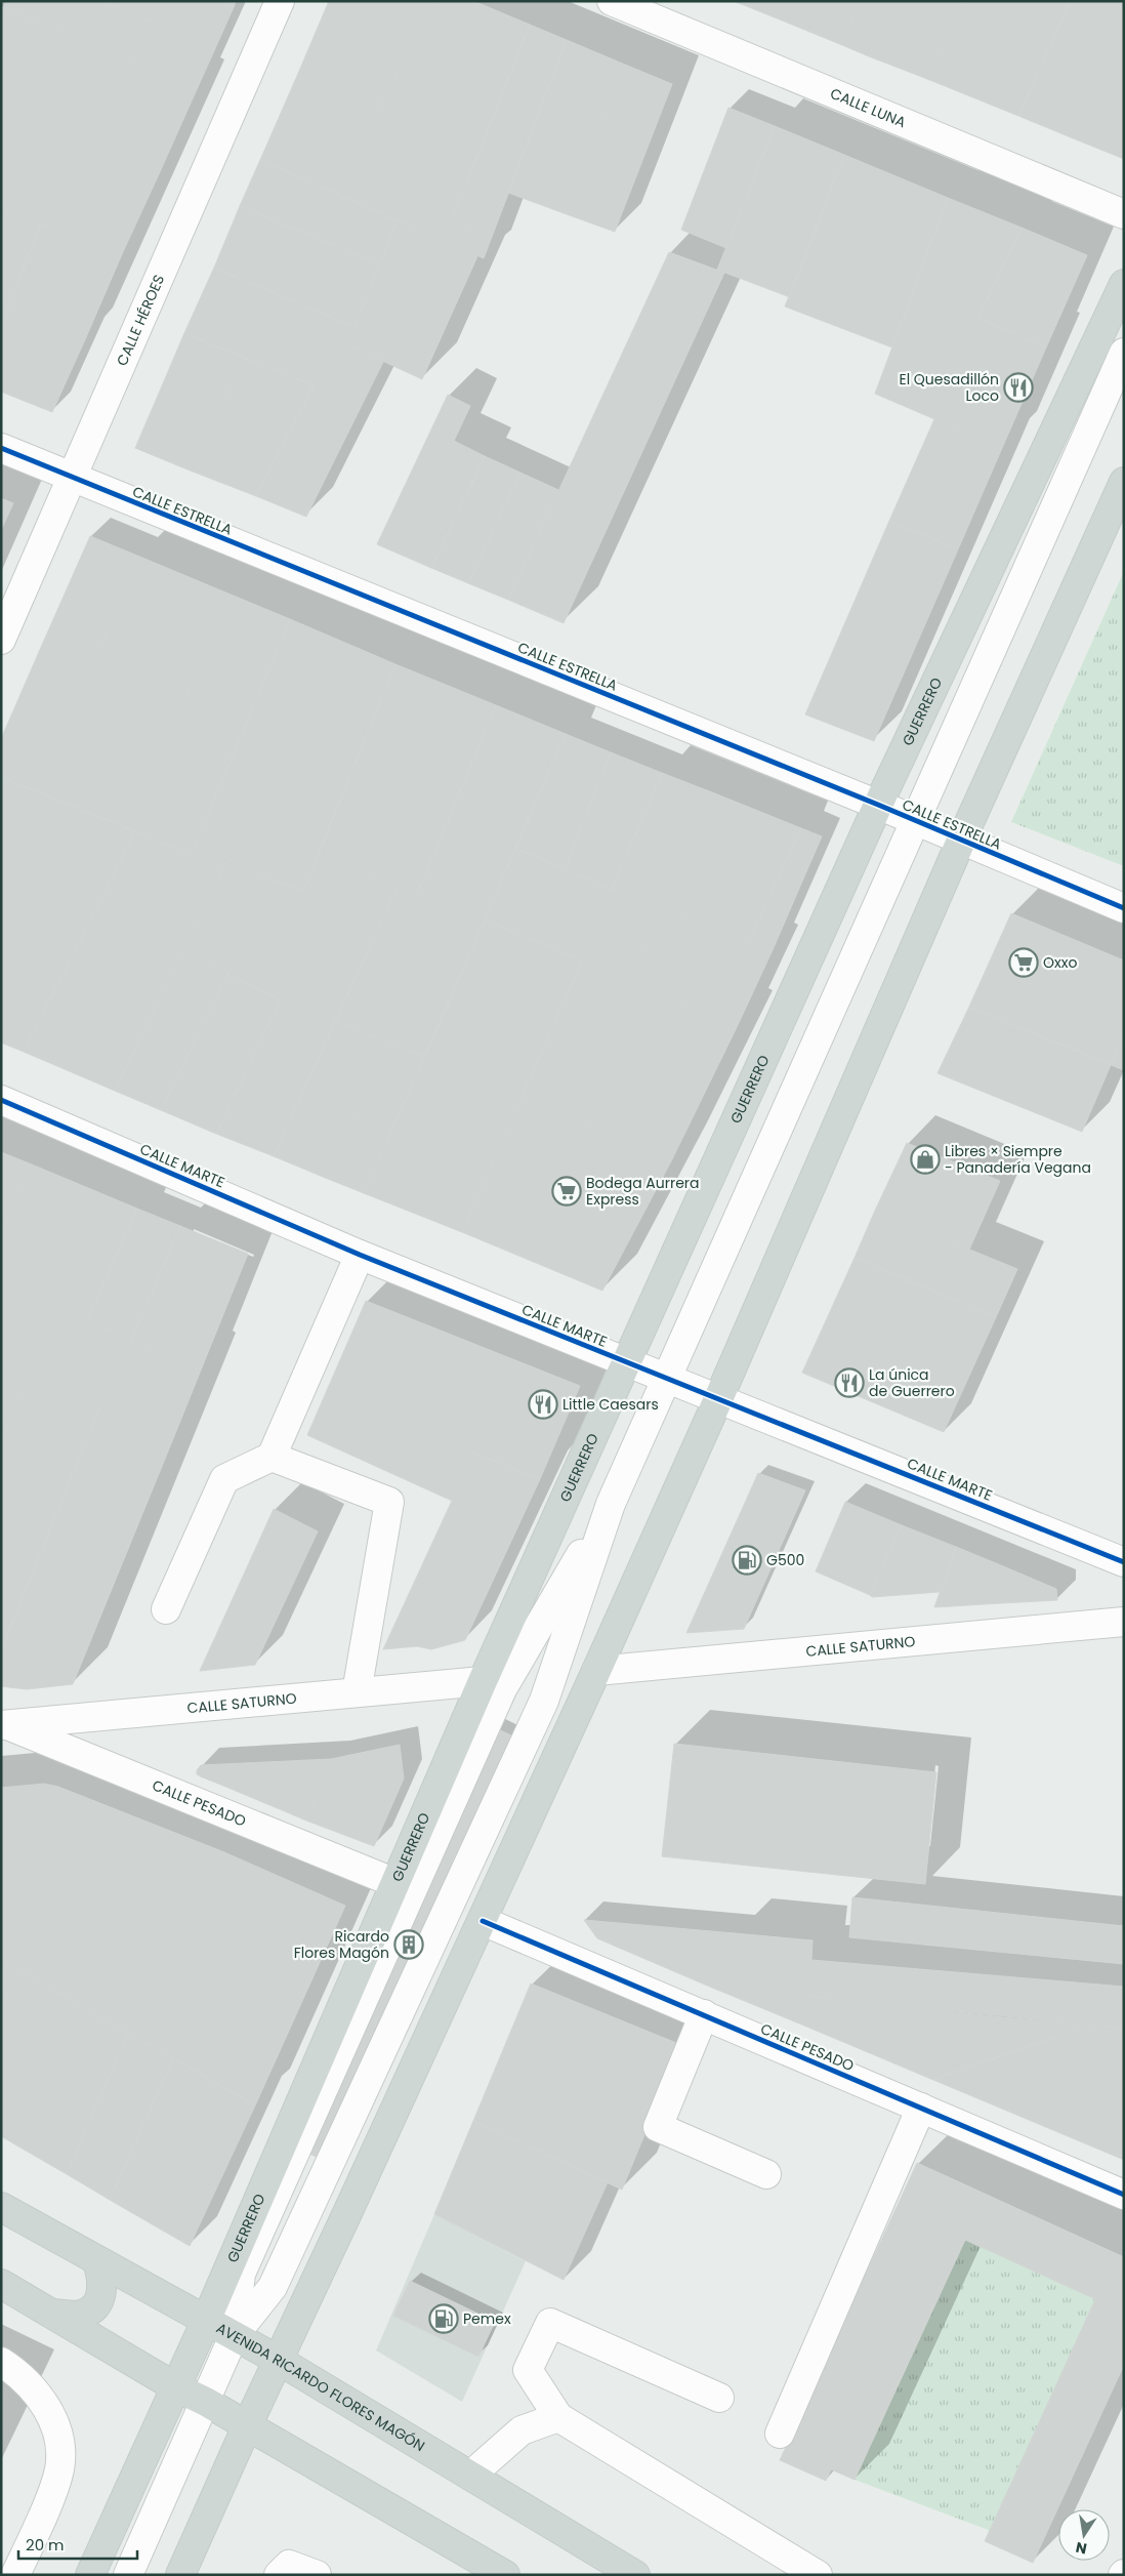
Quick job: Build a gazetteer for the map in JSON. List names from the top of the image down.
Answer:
{
  "streets": {
    "main road": ["GUERRERO", "AVENIDA RICARDO FLORES MAGÓN"],
    "street": [
      "CALLE LUNA",
      "CALLE HÉROES",
      "CALLE ESTRELLA",
      "CALLE MARTE",
      "CALLE SATURNO",
      "CALLE PESADO"
    ]
  },
  "crossings": [
    ["CALLE HÉROES", "CALLE ESTRELLA"],
    ["CALLE ESTRELLA", "GUERRERO"],
    ["GUERRERO", "CALLE MARTE"],
    ["GUERRERO", "CALLE SATURNO"],
    ["GUERRERO", "CALLE PESADO"],
    ["GUERRERO", "AVENIDA RICARDO FLORES MAGÓN"],
    ["CALLE SATURNO", "CALLE PESADO"]
  ],
  "places": {
    "restaurant": ["El Quesadillón Loco", "La única de Guerrero", "Little Caesars"],
    "supermarket": ["Oxxo", "Bodega Aurrera Express"],
    "shop": ["Libres × Siempre - Panadería Vegana"],
    "fuel station": ["G500", "Pemex"],
    "building": ["Ricardo Flores Magón"]
  },
  "scale_bar": "20 m",
  "north": "bottom"
}
